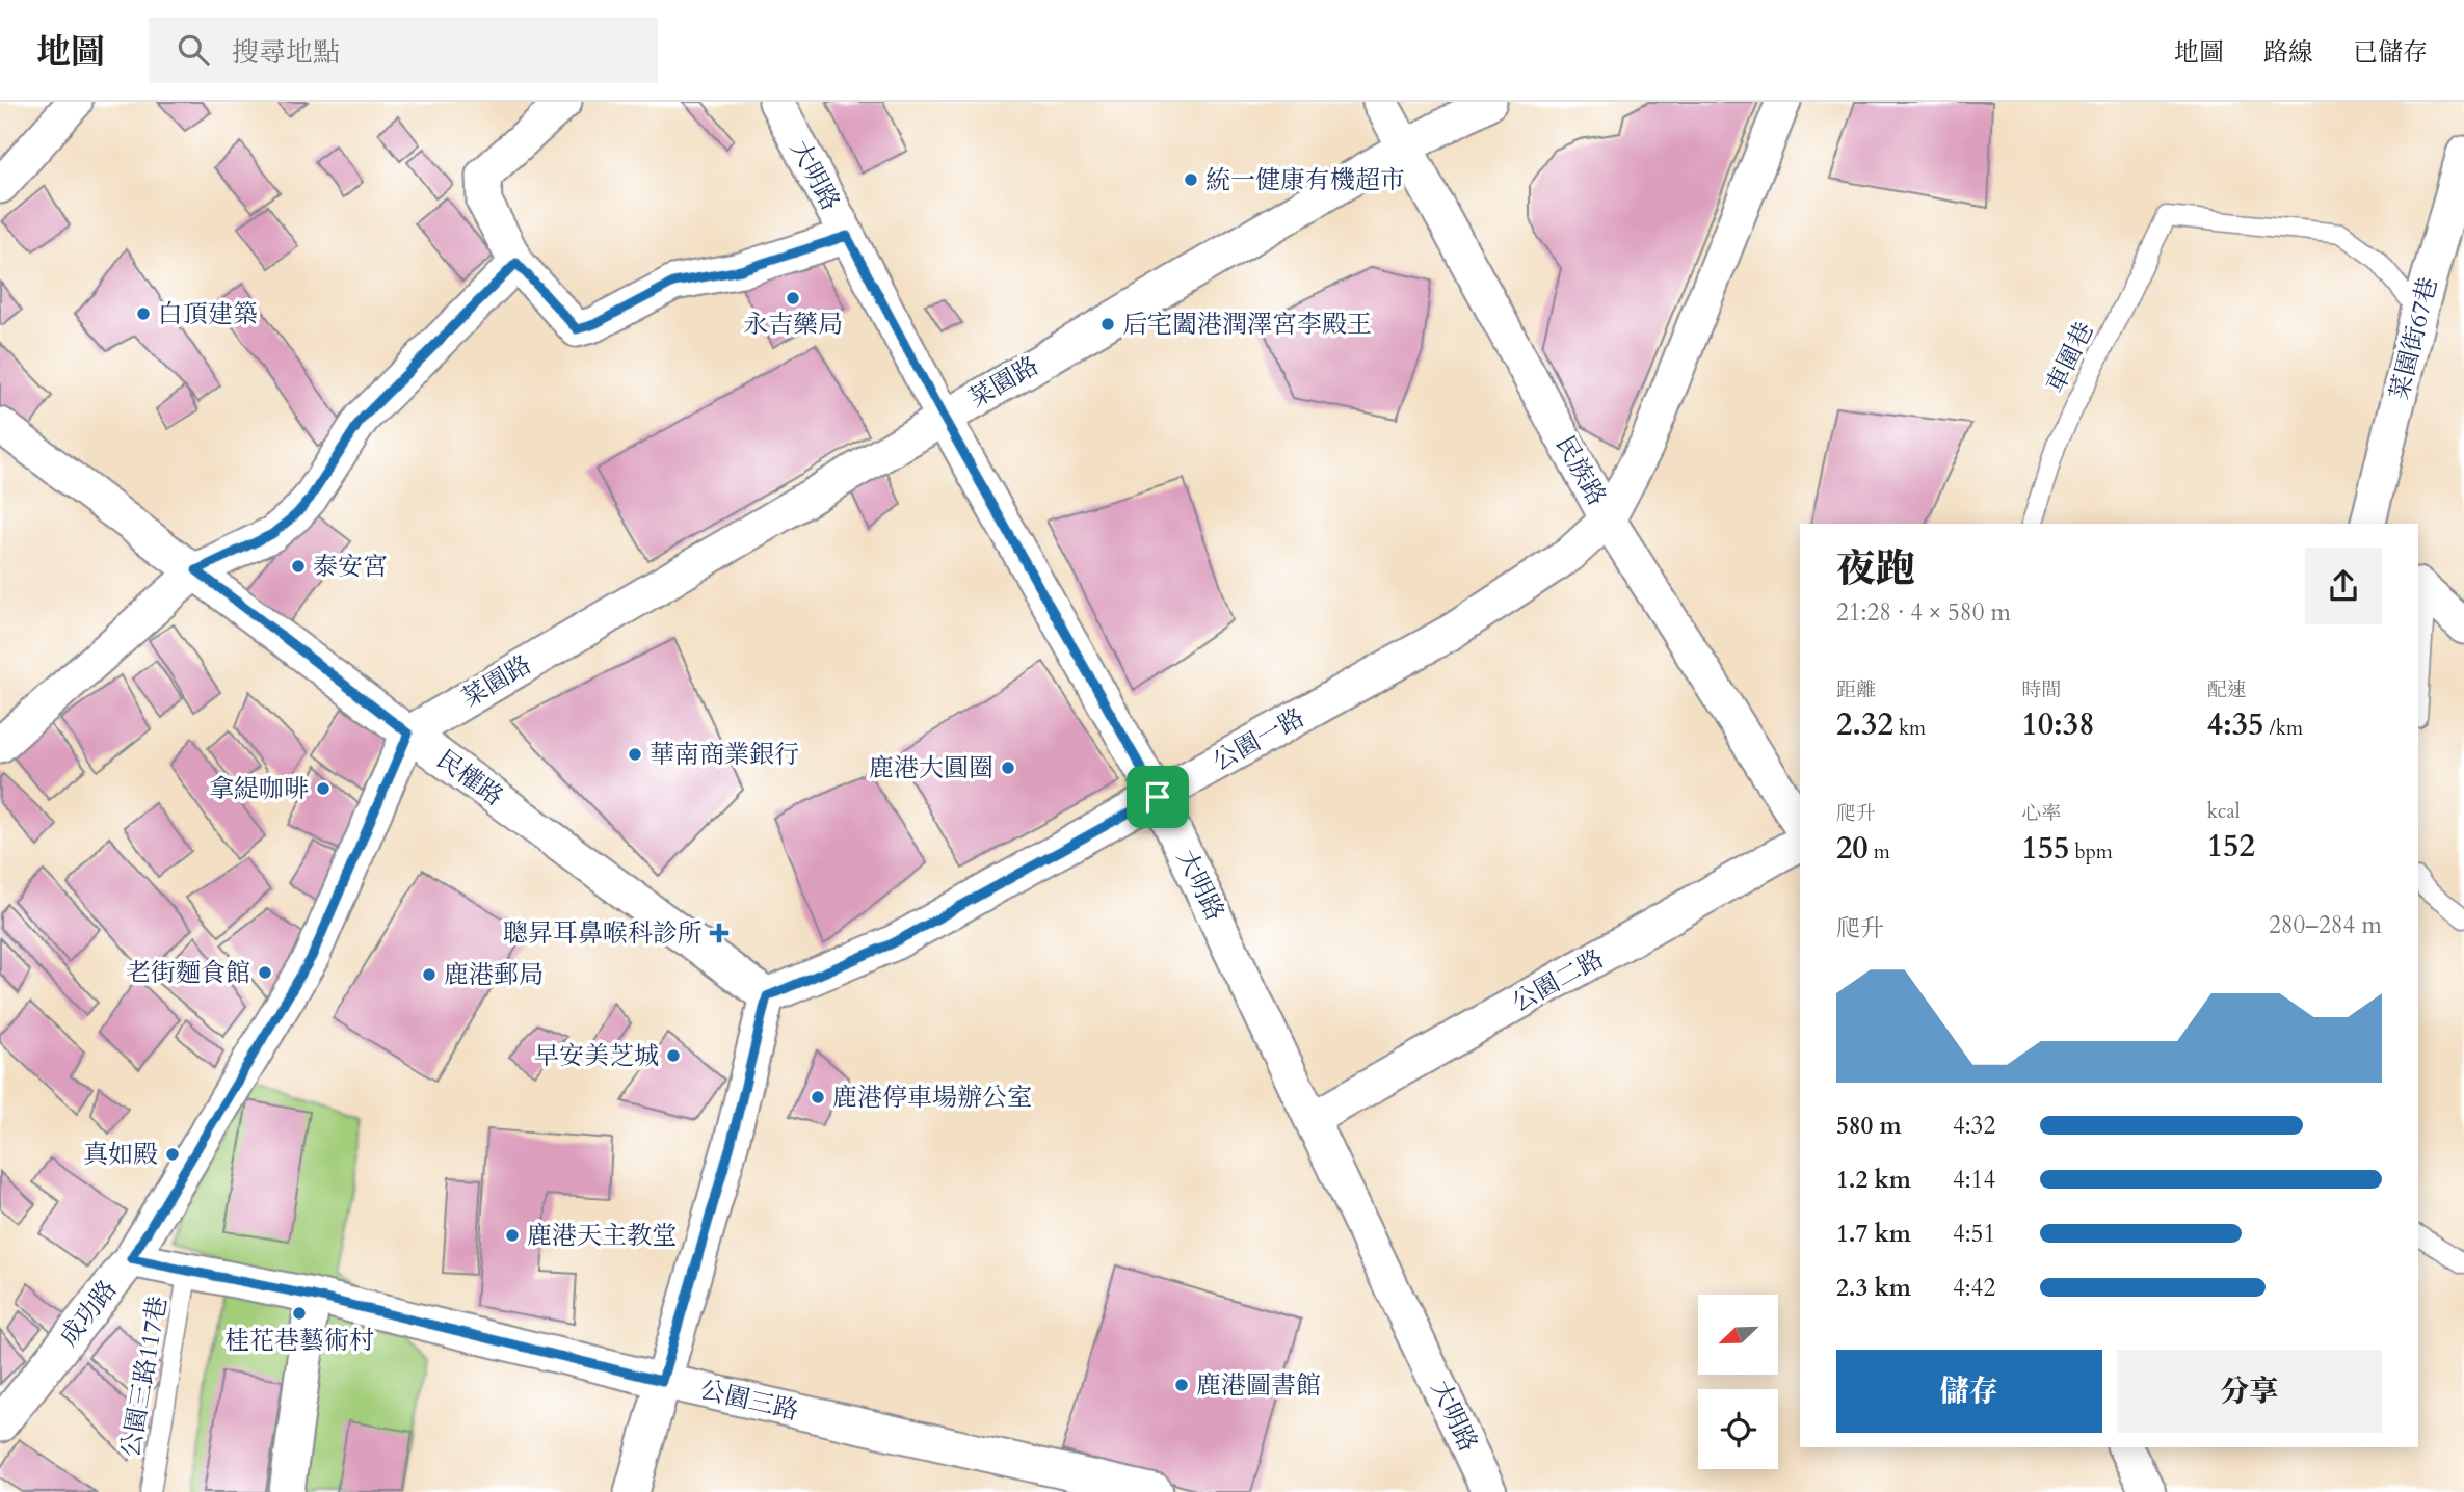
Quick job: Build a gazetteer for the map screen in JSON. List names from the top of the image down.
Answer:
{
  "streets": {
    "street": [
      "大明路",
      "菜園街67巷",
      "菜園路",
      "民族路",
      "公園一路",
      "民權路",
      "公園二路",
      "成功路",
      "公園三路"
    ],
    "lane": ["車圍巷", "公園三路117巷"]
  },
  "crossings": [
    ["大明路", "菜園路"],
    ["大明路", "公園一路"],
    ["大明路", "公園二路"],
    ["菜園街67巷", "車圍巷"],
    ["菜園路", "民族路"],
    ["菜園路", "民權路"],
    ["菜園路", "成功路"],
    ["民族路", "公園一路"],
    ["公園一路", "民權路"],
    ["民權路", "成功路"],
    ["成功路", "公園三路"],
    ["公園三路117巷", "公園三路"]
  ],
  "places": {
    "other": [
      "統一健康有機超市",
      "永吉藥局",
      "白頂建築",
      "后宅闔港潤澤宮李殿王",
      "泰安宮",
      "華南商業銀行",
      "鹿港大圓圈",
      "拿緹咖啡",
      "老街麵食館",
      "鹿港郵局",
      "早安美芝城",
      "鹿港停車場辦公室",
      "真如殿",
      "鹿港天主教堂",
      "桂花巷藝術村",
      "鹿港圖書館"
    ],
    "health": ["聰昇耳鼻喉科診所"]
  },
  "north": "bottom left",
  "page": {
    "header": "地圖",
    "search": "搜尋地點",
    "nav": ["地圖", "路線", "已儲存"],
    "heading": ["夜跑", "21:28 · 4 × 580 m"],
    "stats": [
      ["距離", "2.32 km"],
      ["時間", "10:38"],
      ["配速", "4:35 /km"],
      ["爬升", "20 m"],
      ["心率", "155 bpm"],
      ["kcal", "152"]
    ],
    "chart": ["爬升", "280–284 m"],
    "list": [
      {
        "name": "580 m",
        "note": "4:32"
      },
      {
        "name": "1.2 km",
        "note": "4:14"
      },
      {
        "name": "1.7 km",
        "note": "4:51"
      },
      {
        "name": "2.3 km",
        "note": "4:42"
      }
    ],
    "buttons": ["儲存", "分享"]
  }
}
